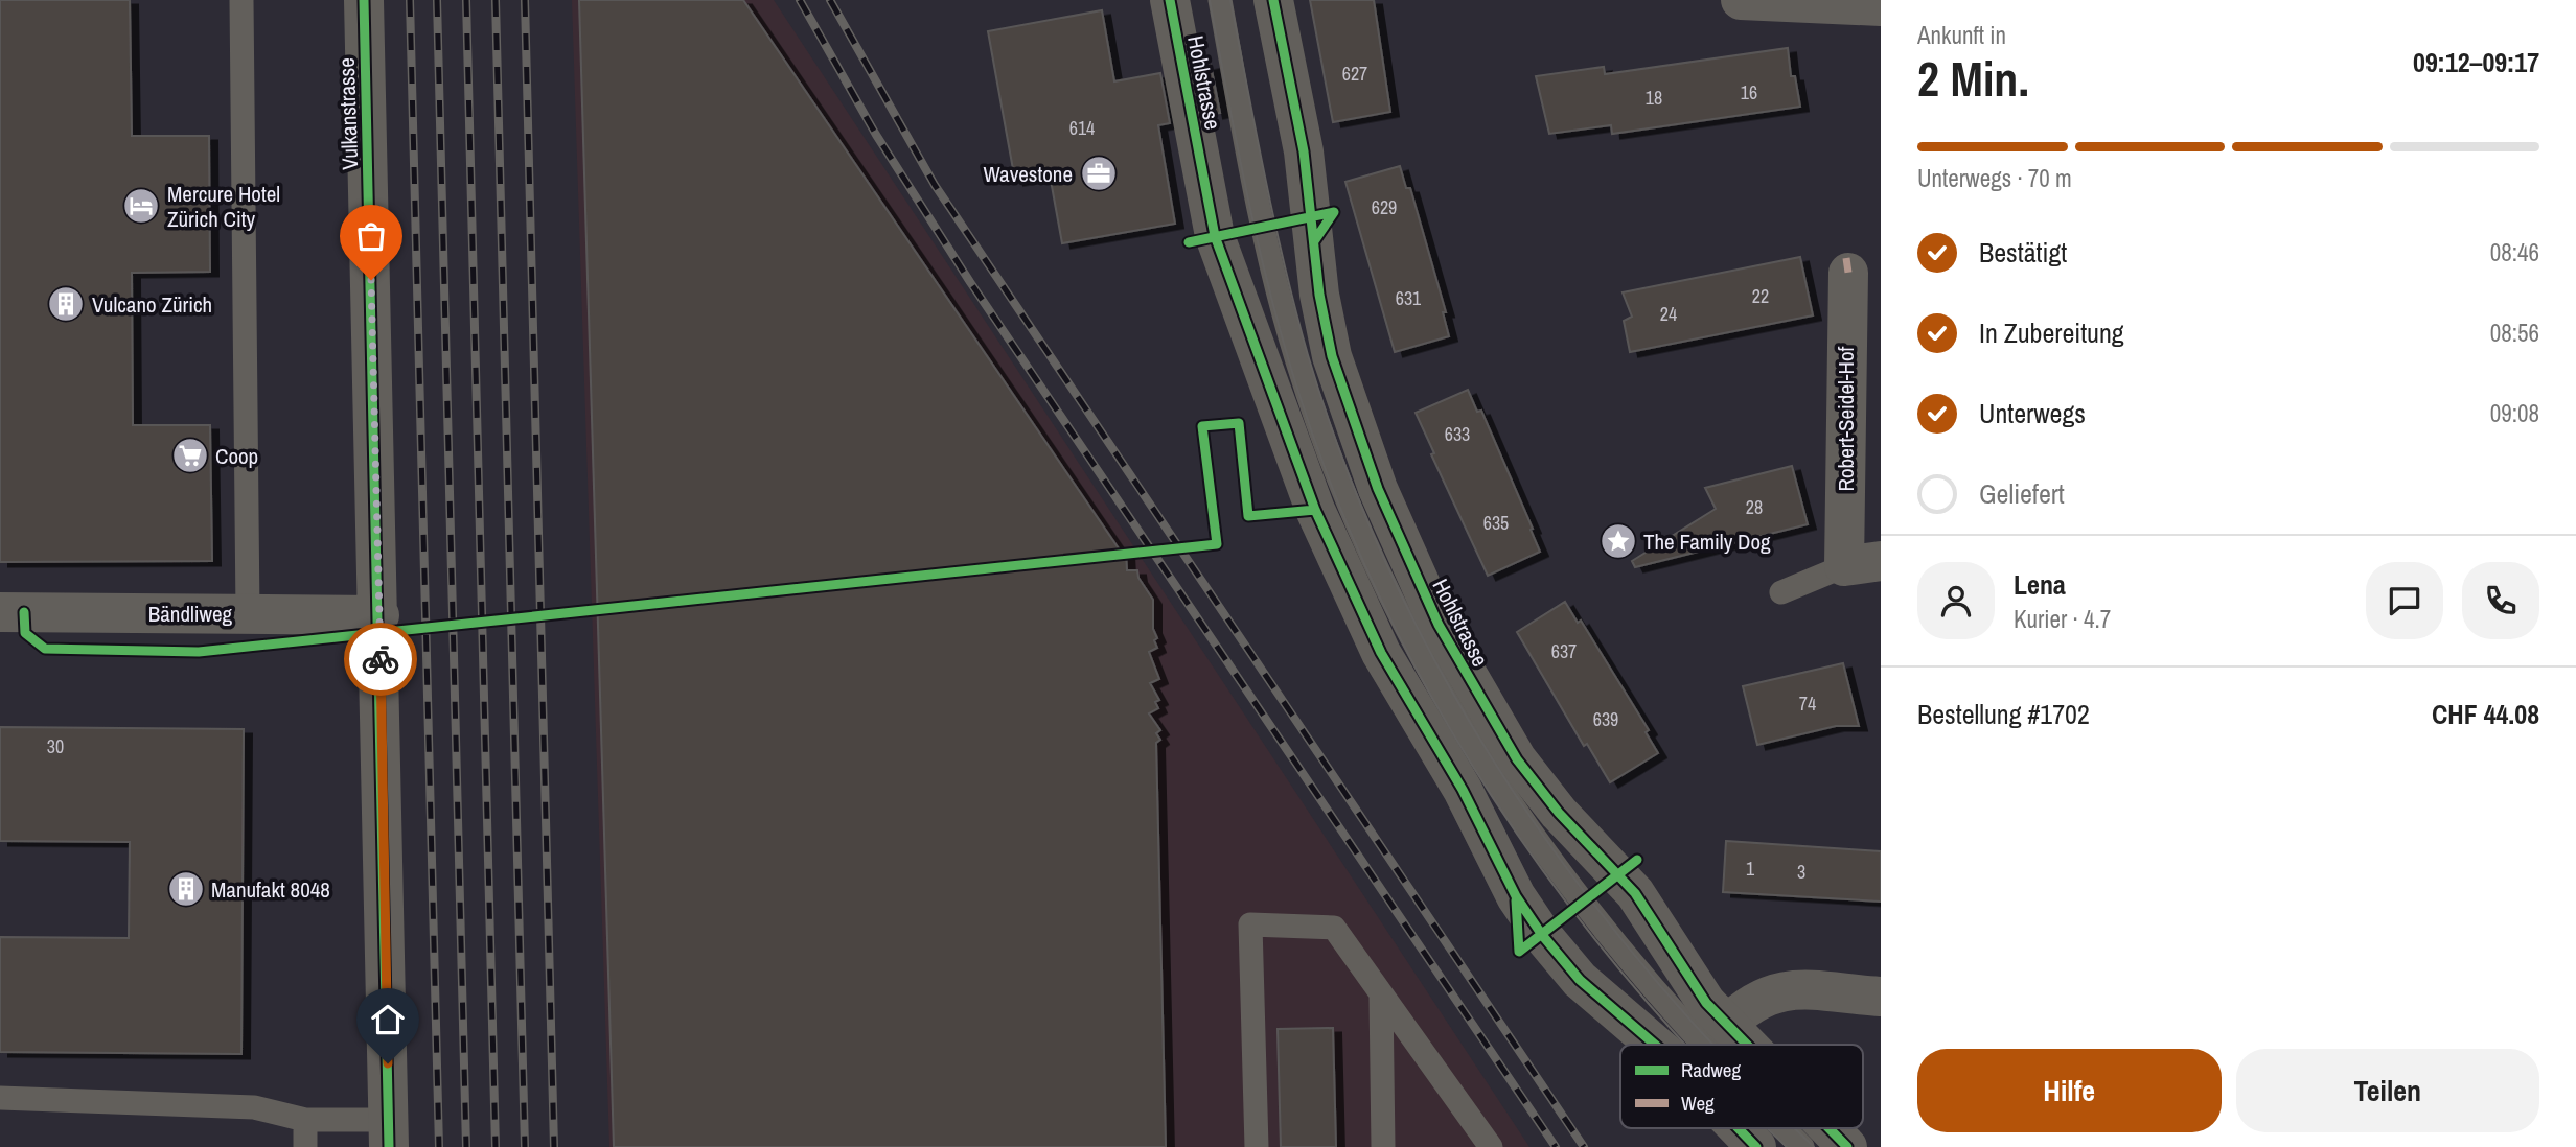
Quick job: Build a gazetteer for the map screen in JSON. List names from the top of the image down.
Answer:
{
  "streets": {
    "street": [
      "Hohlstrasse",
      "Vulkanstrasse",
      "Robert-Seidel-Hof",
      "Bändliweg"
    ]
  },
  "crossings": [
    ["Vulkanstrasse", "Bändliweg"]
  ],
  "places": {
    "office": ["Wavestone"],
    "hotel": ["Mercure Hotel Zürich City"],
    "building": ["Vulcano Zürich", "Manufakt 8048"],
    "supermarket": ["Coop"],
    "place": ["The Family Dog"]
  },
  "house_numbers": [
    "627",
    "16",
    "18",
    "614",
    "629",
    "22",
    "631",
    "24",
    "633",
    "28",
    "635",
    "637",
    "74",
    "639",
    "30",
    "1",
    "3"
  ],
  "legend": ["Radweg", "Weg"],
  "page": {
    "heading": ["2 Min.", "Ankunft in", "09:12–09:17"],
    "panel": [
      "Lena",
      "Kurier · 4.7",
      "Bestellung #1702",
      "CHF 44.08"
    ],
    "bar": "Unterwegs · 70 m",
    "list": [
      ["Bestätigt", "08:46"],
      ["In Zubereitung", "08:56"],
      ["Unterwegs", "09:08"],
      "Geliefert"
    ],
    "buttons": ["Hilfe", "Teilen"]
  }
}
